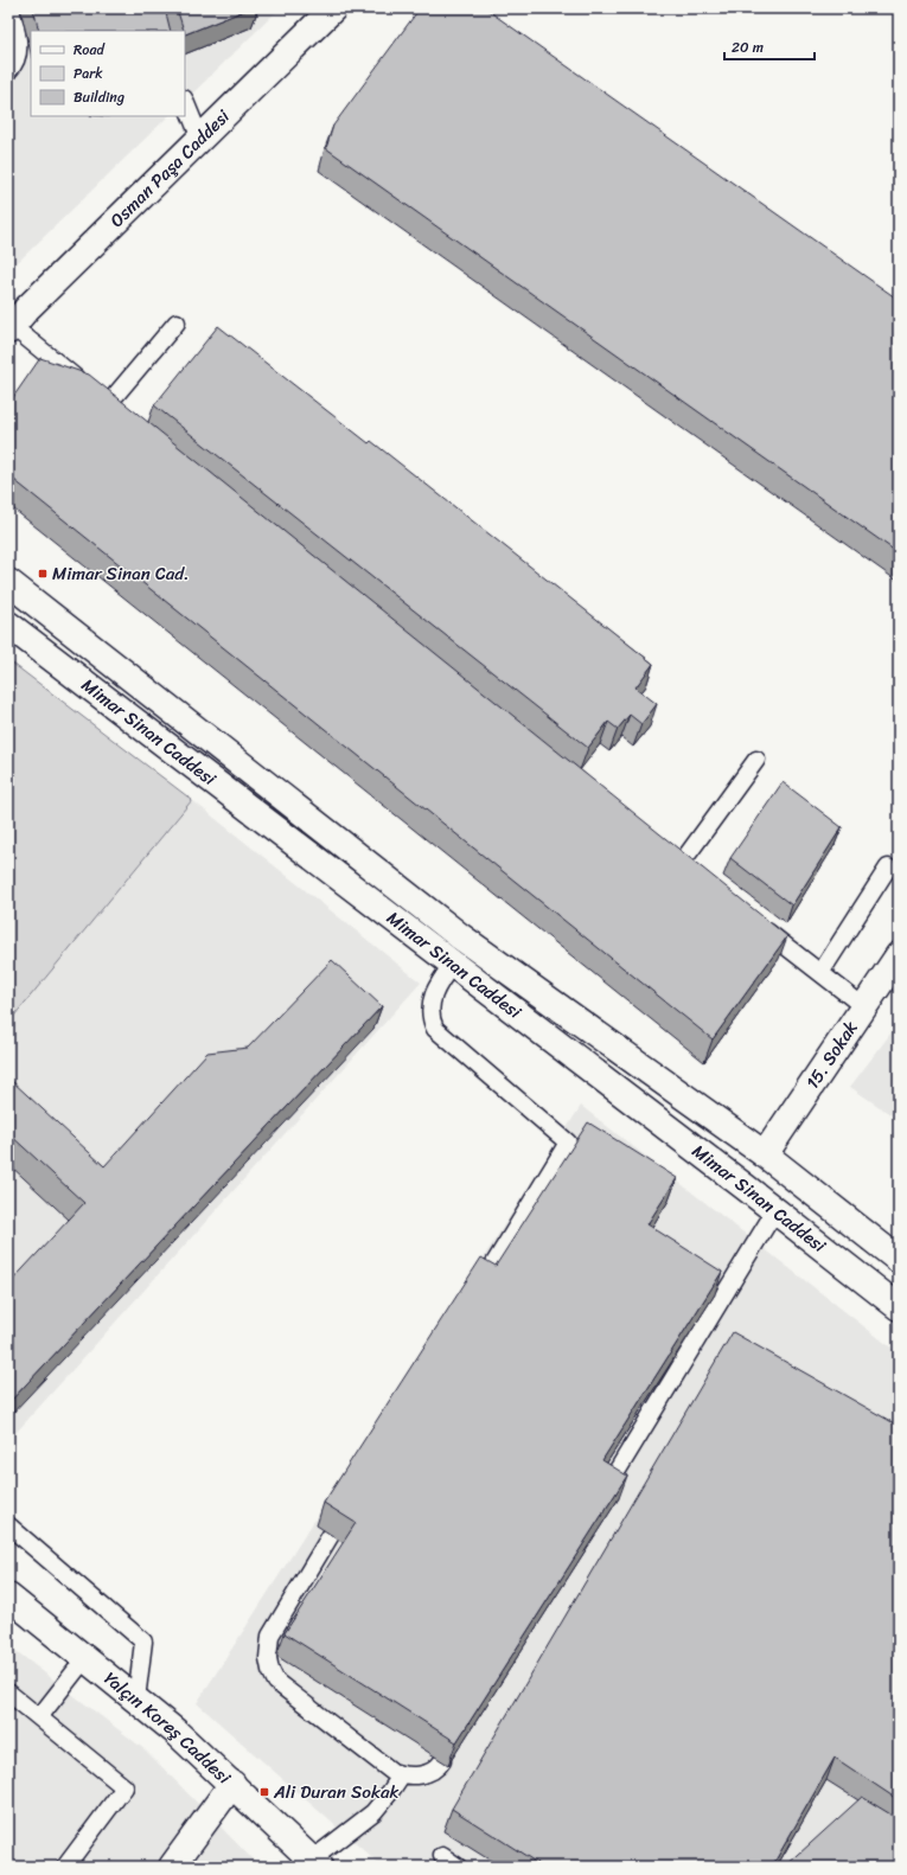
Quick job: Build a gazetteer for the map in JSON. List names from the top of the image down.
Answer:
{
  "streets": {
    "main road": [
      "Osman Paşa Caddesi",
      "Mimar Sinan Caddesi",
      "15. Sokak",
      "Yalçın Koreş Caddesi"
    ]
  },
  "crossings": [
    ["Mimar Sinan Caddesi", "15. Sokak"]
  ],
  "places": {
    "transit": ["Mimar Sinan Cad.", "Ali Duran Sokak"]
  },
  "legend": ["Road", "Park", "Building"],
  "scale_bar": "20 m"
}
